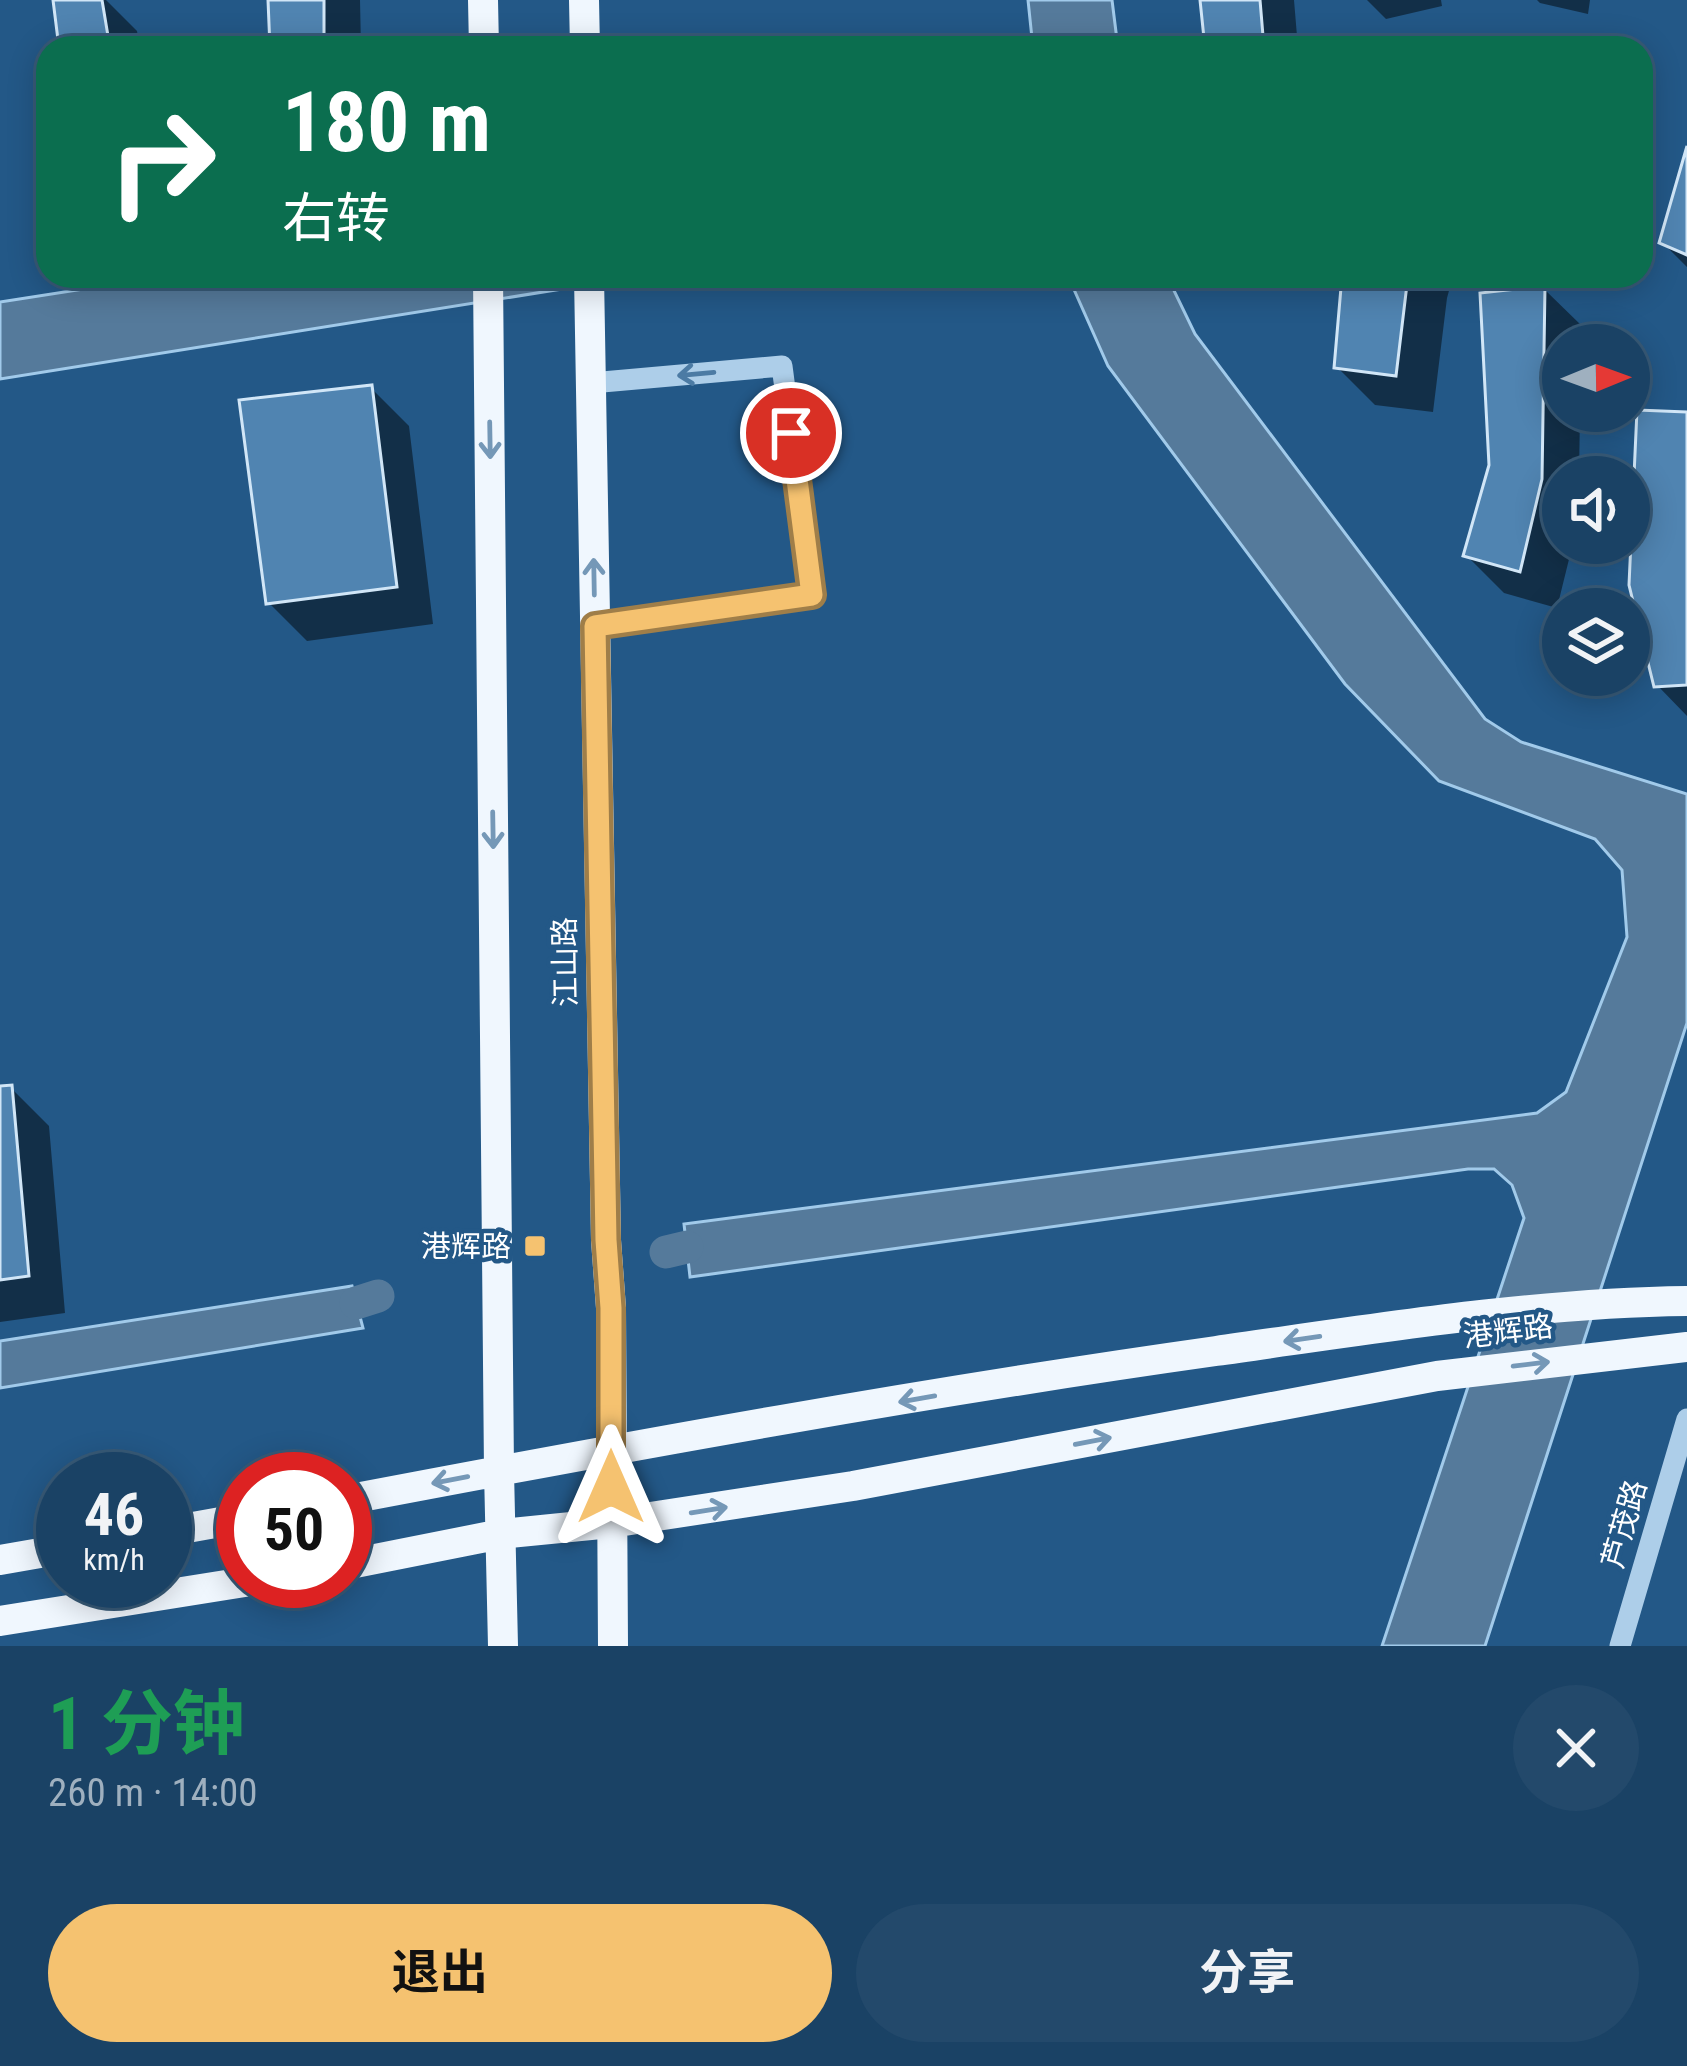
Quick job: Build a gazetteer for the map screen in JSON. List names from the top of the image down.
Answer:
{
  "streets": {
    "main road": ["江山路", "港辉路"],
    "street": ["芦茂路"]
  },
  "crossings": [
    ["江山路", "港辉路"]
  ],
  "places": {
    "transit": ["港辉路"]
  },
  "north": "right",
  "page": {
    "turn": ["180 m", "右转"],
    "speed": "46 km/h",
    "limit": "50",
    "heading": ["1 分钟", "260 m · 14:00"],
    "buttons": ["退出", "分享"]
  }
}
